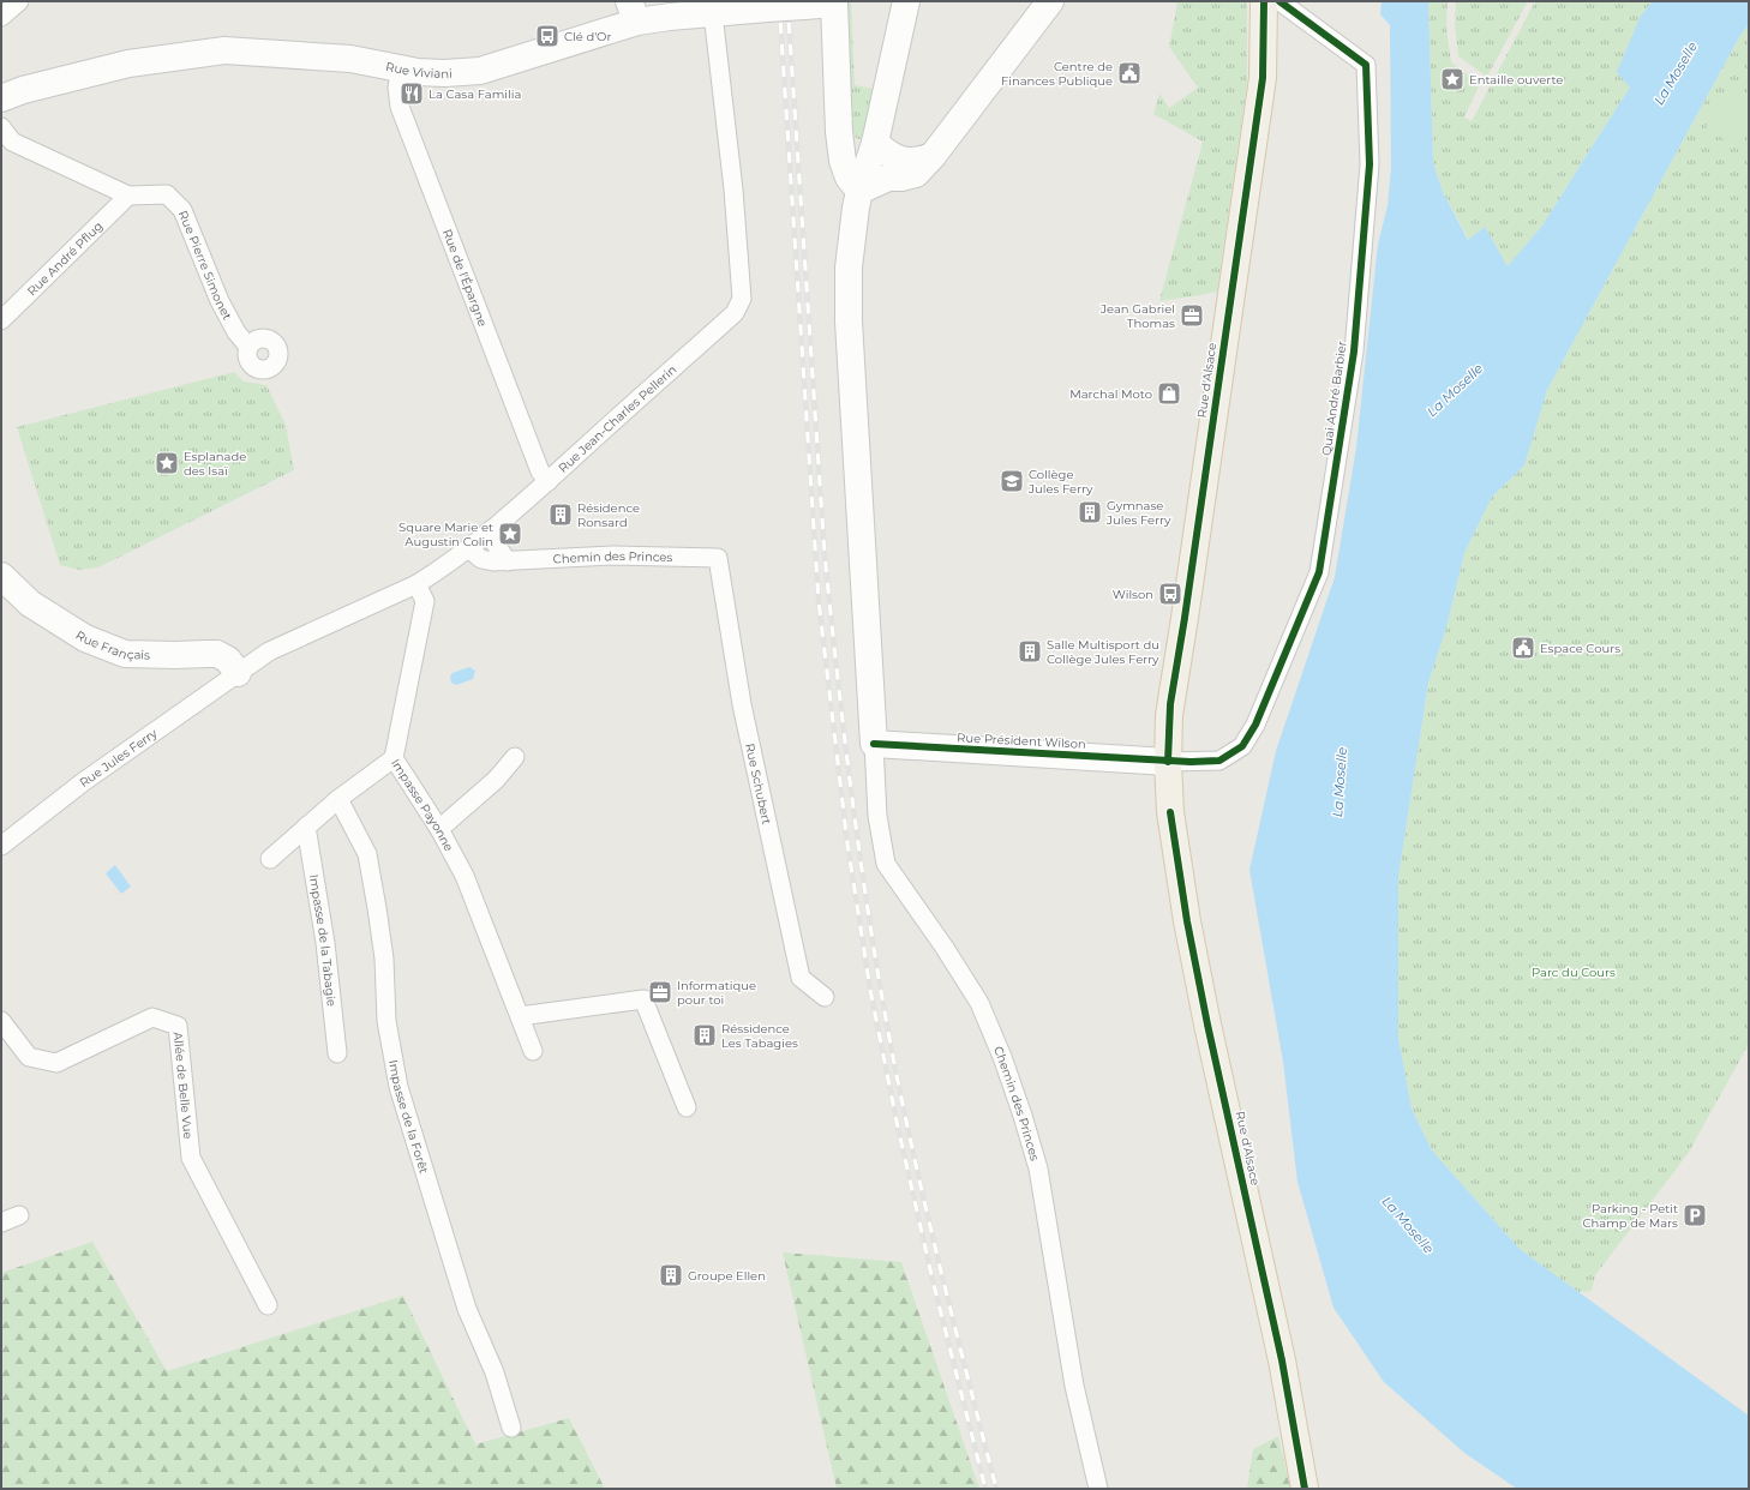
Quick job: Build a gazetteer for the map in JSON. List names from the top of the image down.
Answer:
{
  "streets": {
    "main road": ["Rue d'Alsace"],
    "street": [
      "Rue Viviani",
      "Rue André Pflug",
      "Rue Pierre Simonet",
      "Rue de l'Épargne",
      "Quai André Barbier",
      "Rue Jean-Charles Pellerin",
      "Chemin des Princes",
      "Rue Français",
      "Rue Président Wilson",
      "Rue Jules Ferry",
      "Rue Schubert",
      "Impasse Payonne",
      "Impasse de la Tabagie",
      "Allée de Belle Vue",
      "Impasse de la Forêt"
    ]
  },
  "crossings": [
    ["Rue Viviani", "Rue de l'Épargne"],
    ["Rue Viviani", "Rue Jean-Charles Pellerin"],
    ["Rue André Pflug", "Rue Pierre Simonet"],
    ["Rue de l'Épargne", "Rue Jean-Charles Pellerin"],
    ["Rue d'Alsace", "Quai André Barbier"],
    ["Rue d'Alsace", "Rue Président Wilson"],
    ["Quai André Barbier", "Rue Président Wilson"],
    ["Rue Jean-Charles Pellerin", "Chemin des Princes"],
    ["Rue Jean-Charles Pellerin", "Rue Français"],
    ["Rue Jean-Charles Pellerin", "Rue Jules Ferry"],
    ["Rue Jean-Charles Pellerin", "Impasse Payonne"],
    ["Chemin des Princes", "Rue Président Wilson"],
    ["Chemin des Princes", "Rue Schubert"],
    ["Rue Français", "Rue Jules Ferry"]
  ],
  "water": ["La Moselle"],
  "parks": ["Parc du Cours"],
  "places": {
    "bus stop": ["Clé d'Or", "Wilson"],
    "public building": ["Centre de Finances Publique", "Espace Cours"],
    "place": ["Entaille ouverte", "Esplanade des Isaï", "Square Marie et Augustin Colin"],
    "restaurant": ["La Casa Familia"],
    "office": ["Jean Gabriel Thomas", "Informatique pour toi"],
    "shop": ["Marchal Moto"],
    "school or university": ["Collège Jules Ferry"],
    "building": [
      "Gymnase Jules Ferry",
      "Résidence Ronsard",
      "Salle Multisport du Collège Jules Ferry",
      "Réssidence Les Tabagies",
      "Groupe Ellen"
    ],
    "parking": ["Parking - Petit Champ de Mars"]
  }
}
